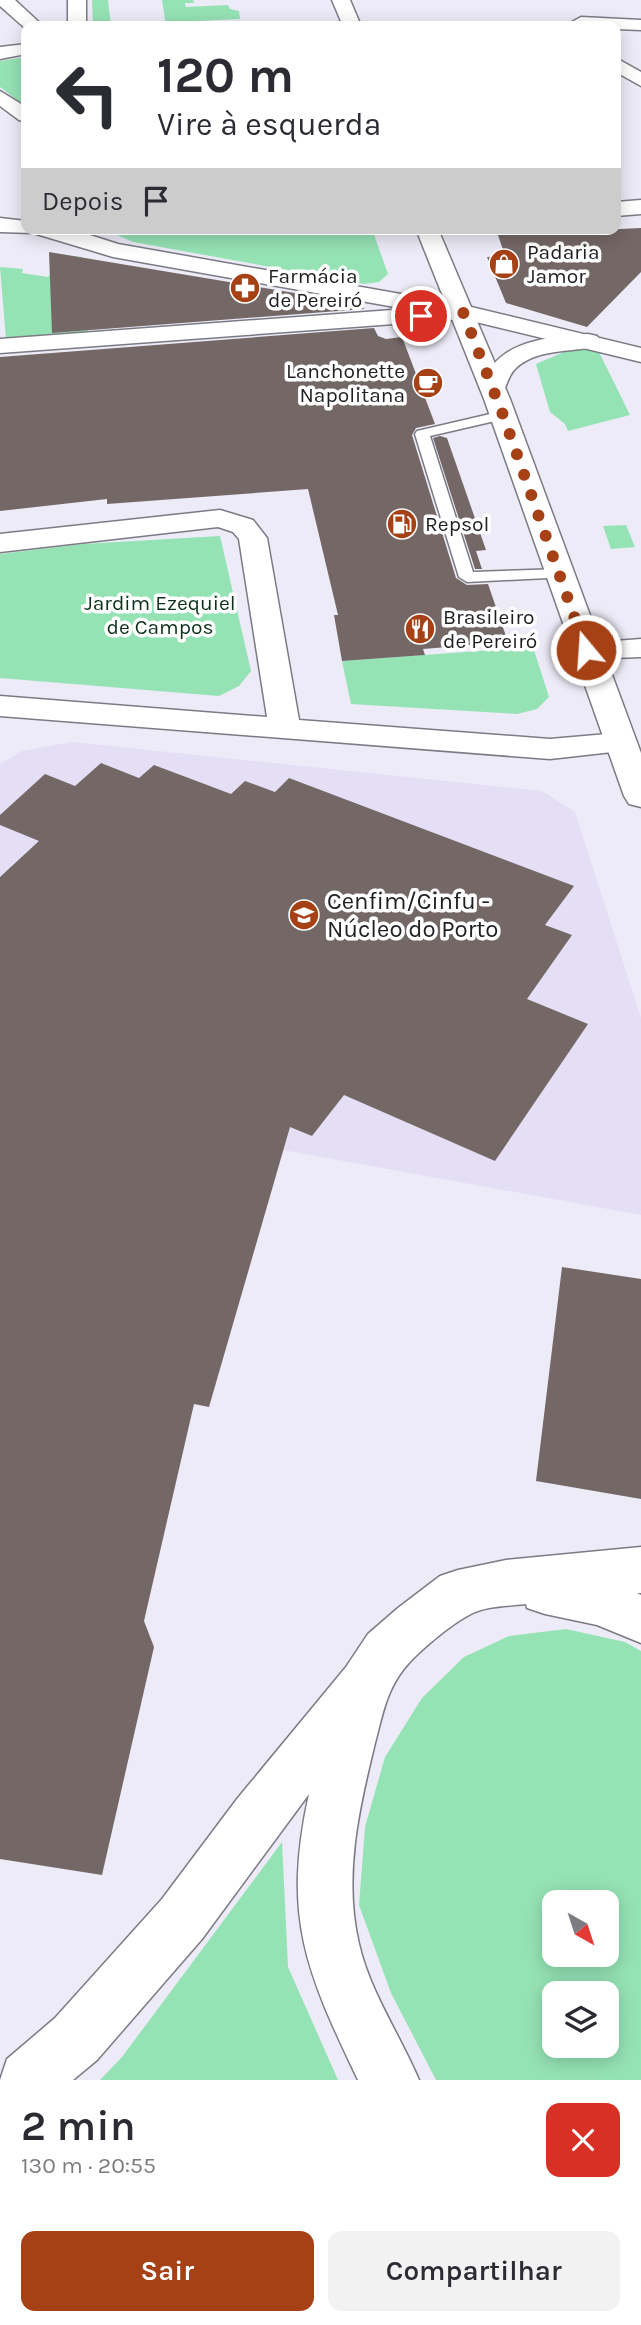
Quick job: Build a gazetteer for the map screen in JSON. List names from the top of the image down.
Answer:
{
  "parks": ["Jardim Ezequiel de Campos"],
  "places": {
    "shop": ["Padaria Jamor"],
    "pharmacy": ["Farmácia de Pereiró"],
    "cafe": ["Lanchonette Napolitana"],
    "fuel station": ["Repsol"],
    "restaurant": ["Brasileiro de Pereiró"],
    "school or university": ["Cenfim/Cinfu - Núcleo do Porto"]
  },
  "north": "bottom right",
  "page": {
    "turn": ["120 m", "Vire à esquerda"],
    "then": "Depois",
    "heading": ["2 min", "130 m · 20:55"],
    "buttons": ["Sair", "Compartilhar"]
  }
}
